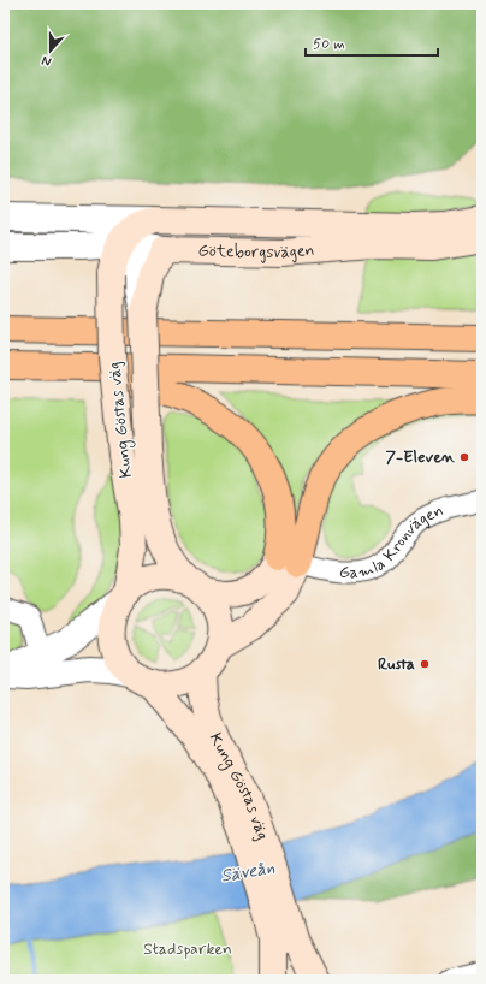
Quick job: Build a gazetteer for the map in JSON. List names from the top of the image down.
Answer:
{
  "streets": {
    "main road": ["Göteborgsvägen", "Kung Göstas väg"],
    "street": ["Gamla Kronvägen"]
  },
  "crossings": [
    ["Göteborgsvägen", "Kung Göstas väg"]
  ],
  "water": ["Säveån"],
  "parks": ["Stadsparken"],
  "places": ["7-Eleven", "Rusta"],
  "scale_bar": "50 m",
  "north": "bottom"
}
